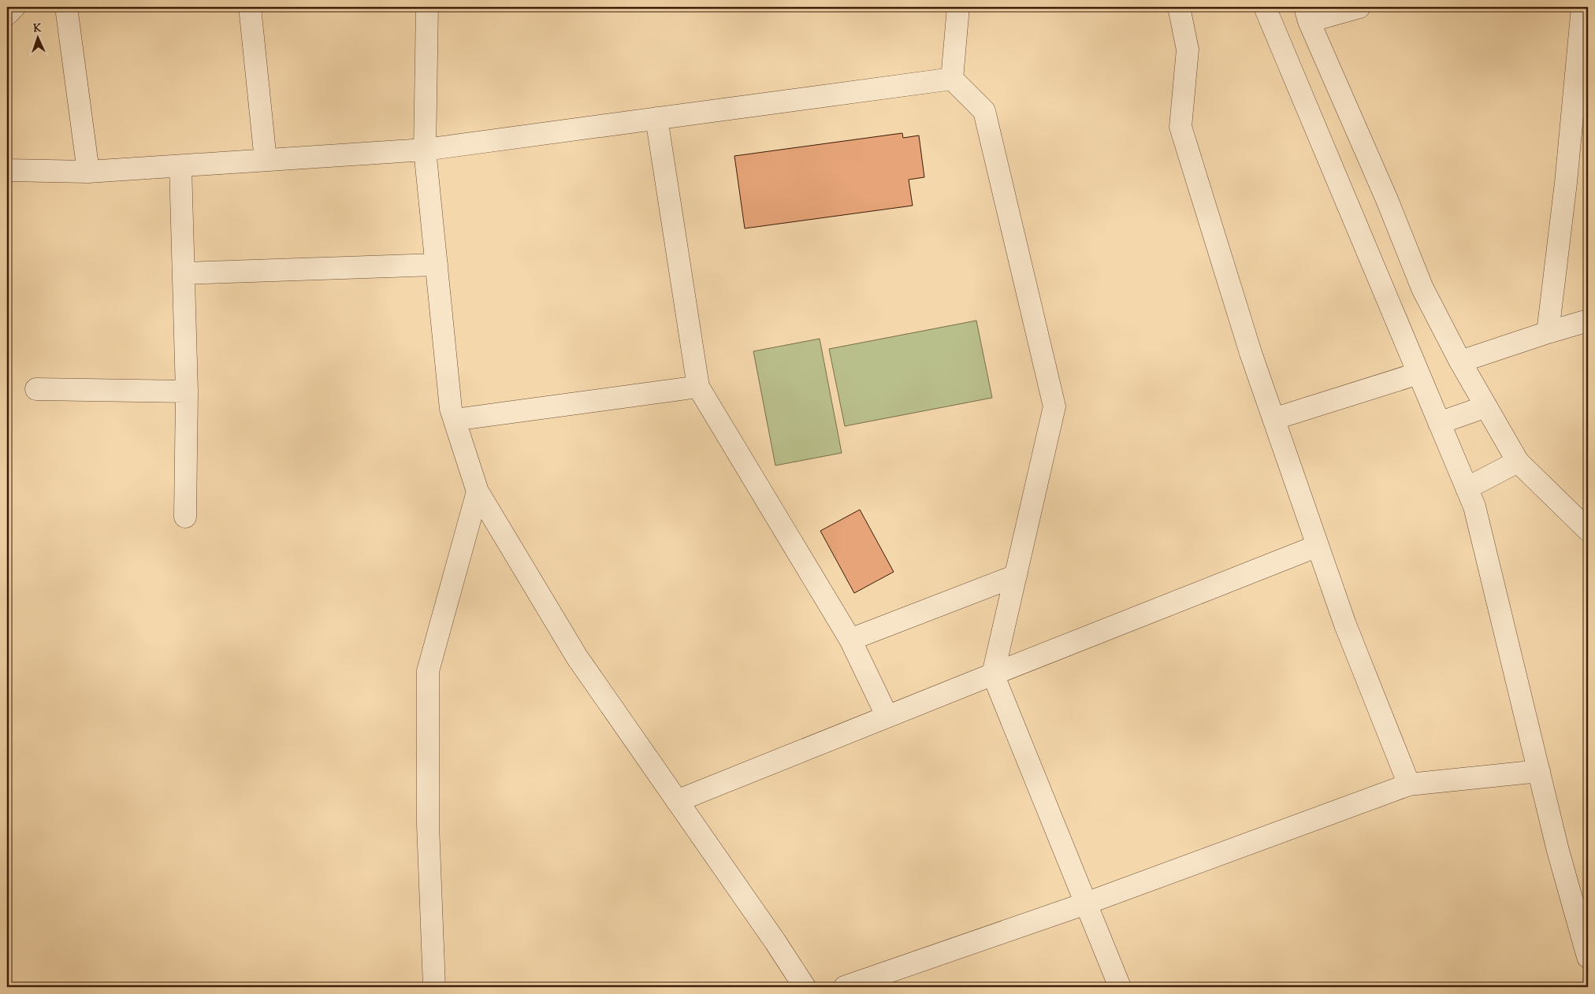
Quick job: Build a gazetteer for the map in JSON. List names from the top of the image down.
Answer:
{
  "north": "top"
}
